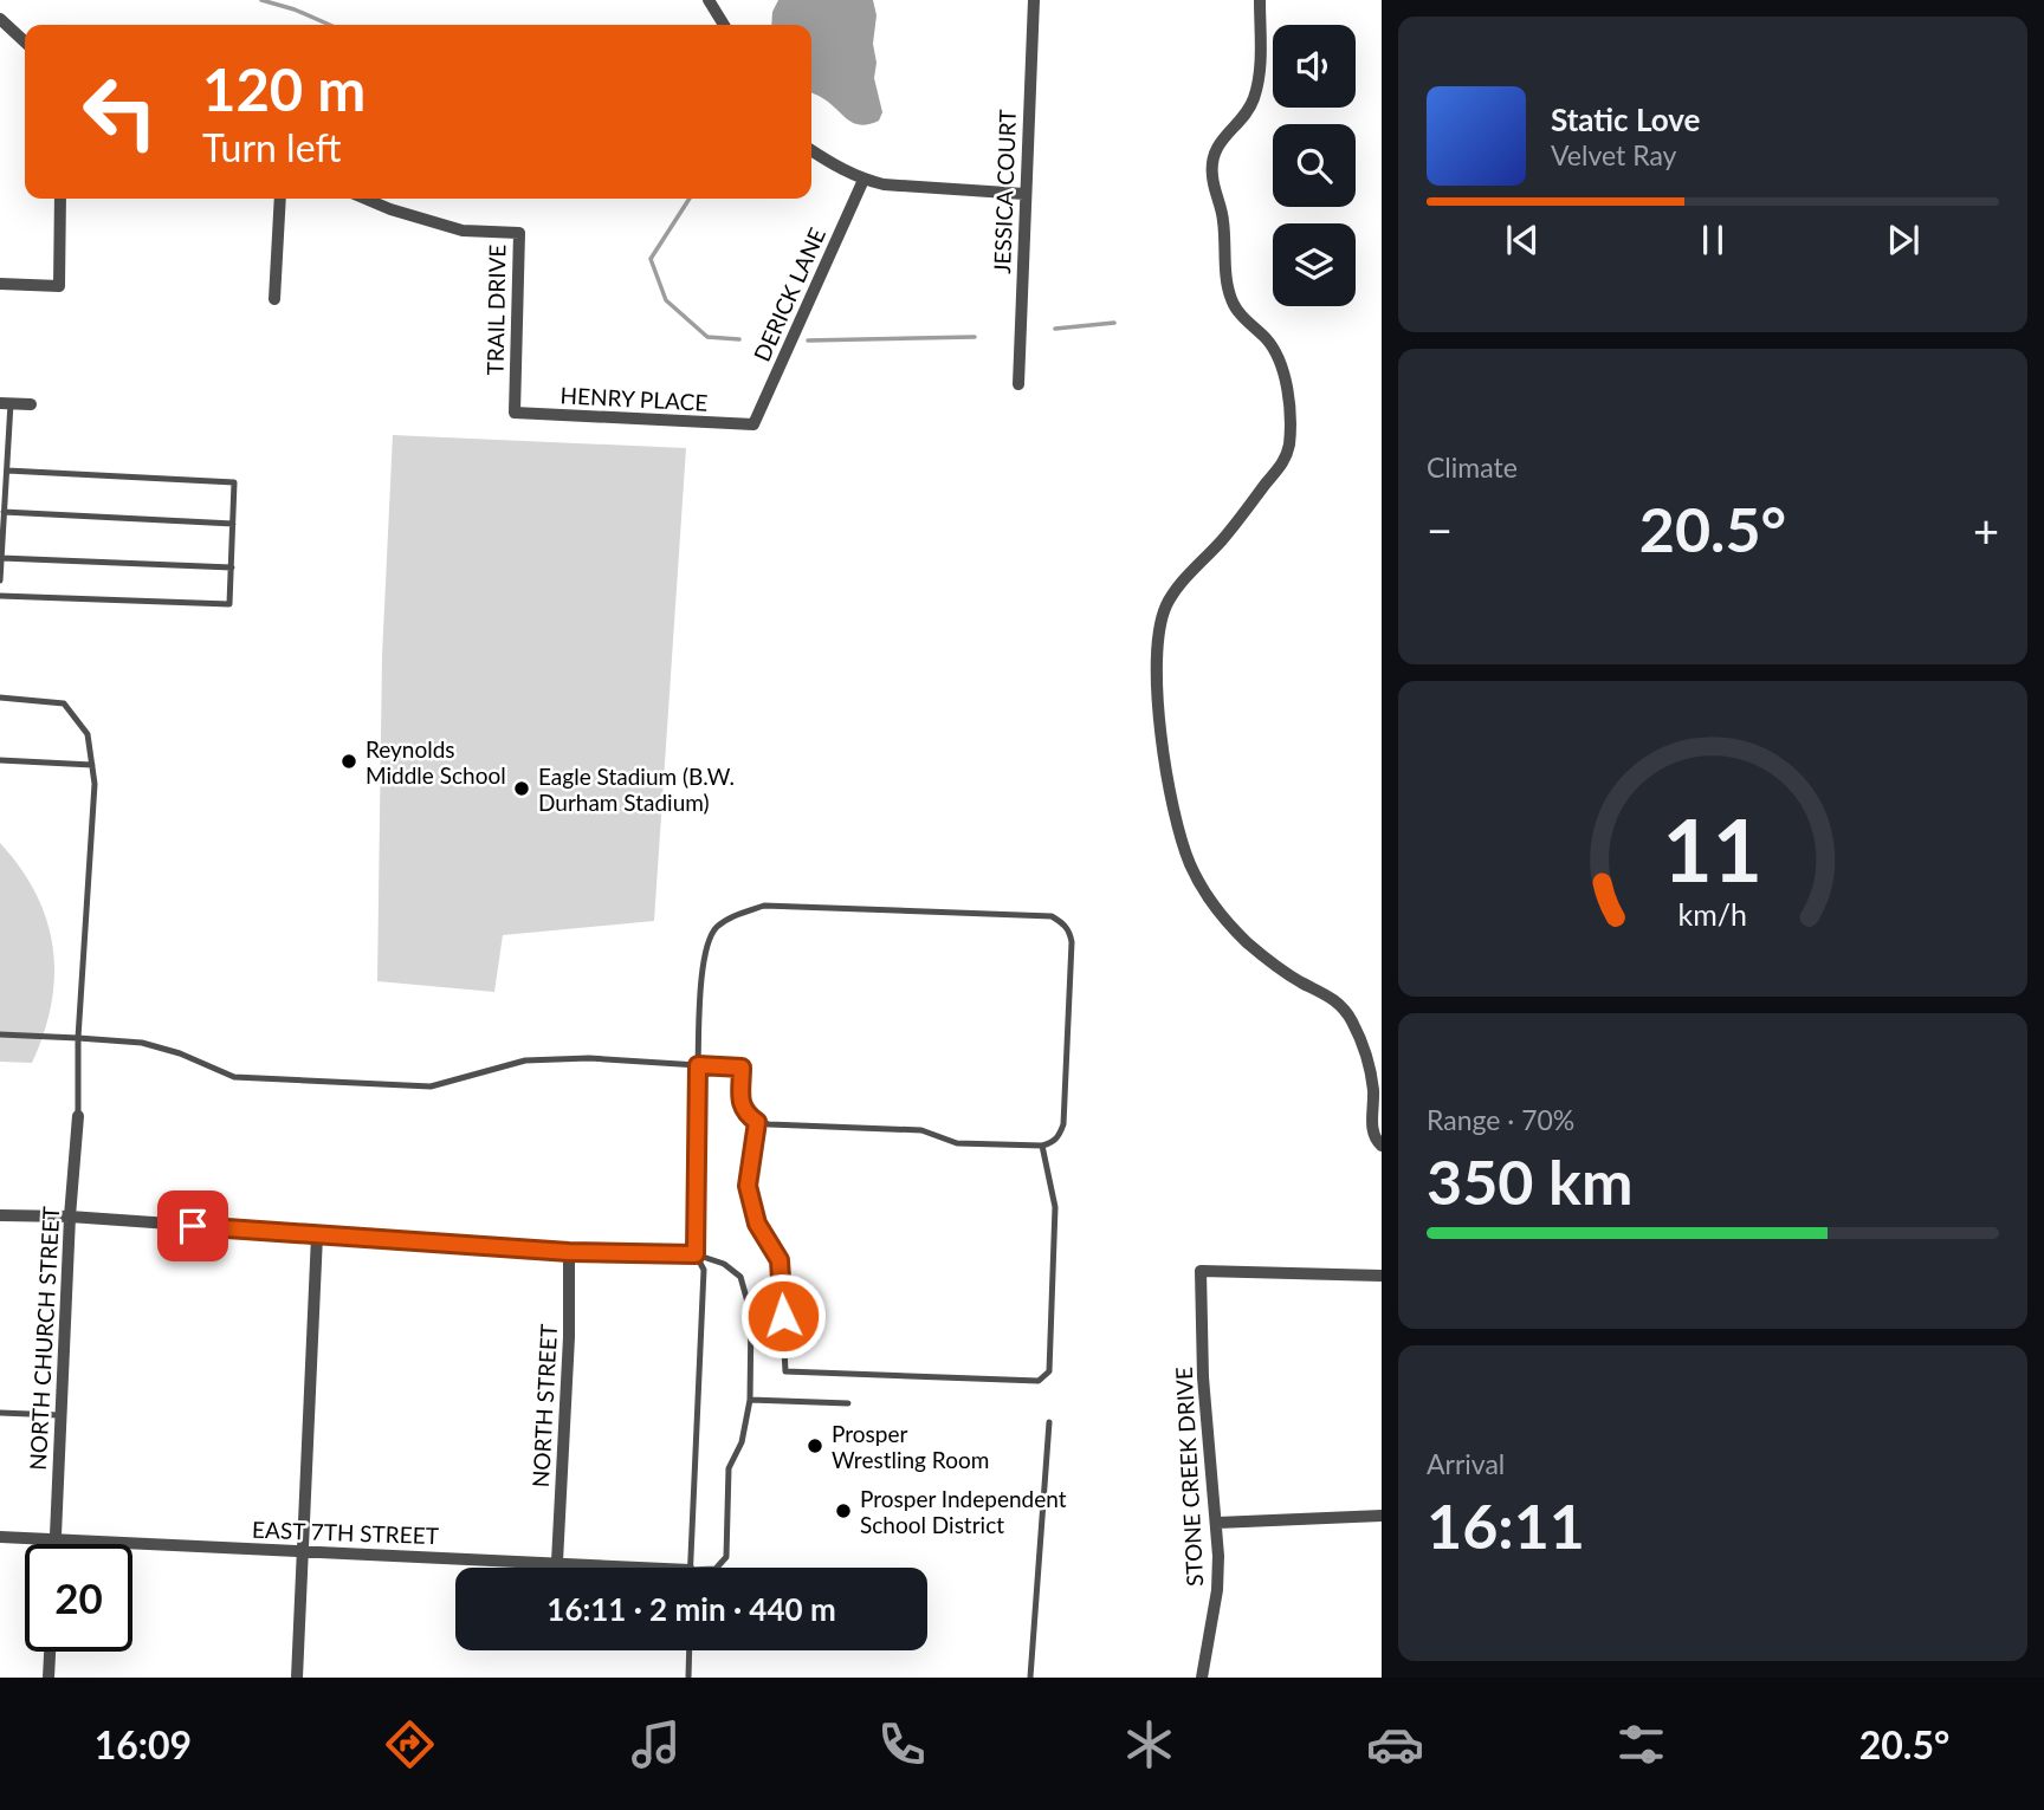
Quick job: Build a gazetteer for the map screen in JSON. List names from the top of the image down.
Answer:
{
  "streets": {
    "street": [
      "JESSICA COURT",
      "DERICK LANE",
      "TRAIL DRIVE",
      "HENRY PLACE",
      "NORTH CHURCH STREET",
      "NORTH STREET",
      "STONE CREEK DRIVE",
      "EAST 7TH STREET"
    ]
  },
  "crossings": [
    ["DERICK LANE", "HENRY PLACE"],
    ["TRAIL DRIVE", "HENRY PLACE"],
    ["NORTH CHURCH STREET", "EAST 7TH STREET"],
    ["NORTH STREET", "EAST 7TH STREET"]
  ],
  "places": [
    "Reynolds Middle School",
    "Eagle Stadium (B.W. Durham Stadium)",
    "Prosper Wrestling Room",
    "Prosper Independent School District"
  ],
  "page": {
    "turn": ["120 m", "Turn left"],
    "song": ["Static Love", "Velvet Ray"],
    "tile": [
      "Climate",
      ["Range · 70%", "350 km"],
      ["Arrival", "16:11"]
    ],
    "heat": ["−", "20.5°", "+"],
    "limit": "20",
    "trip": "16:11 · 2 min · 440 m",
    "tabs": ["16:09", "20.5°"],
    "gauge": ["11", "km/h"]
  }
}
